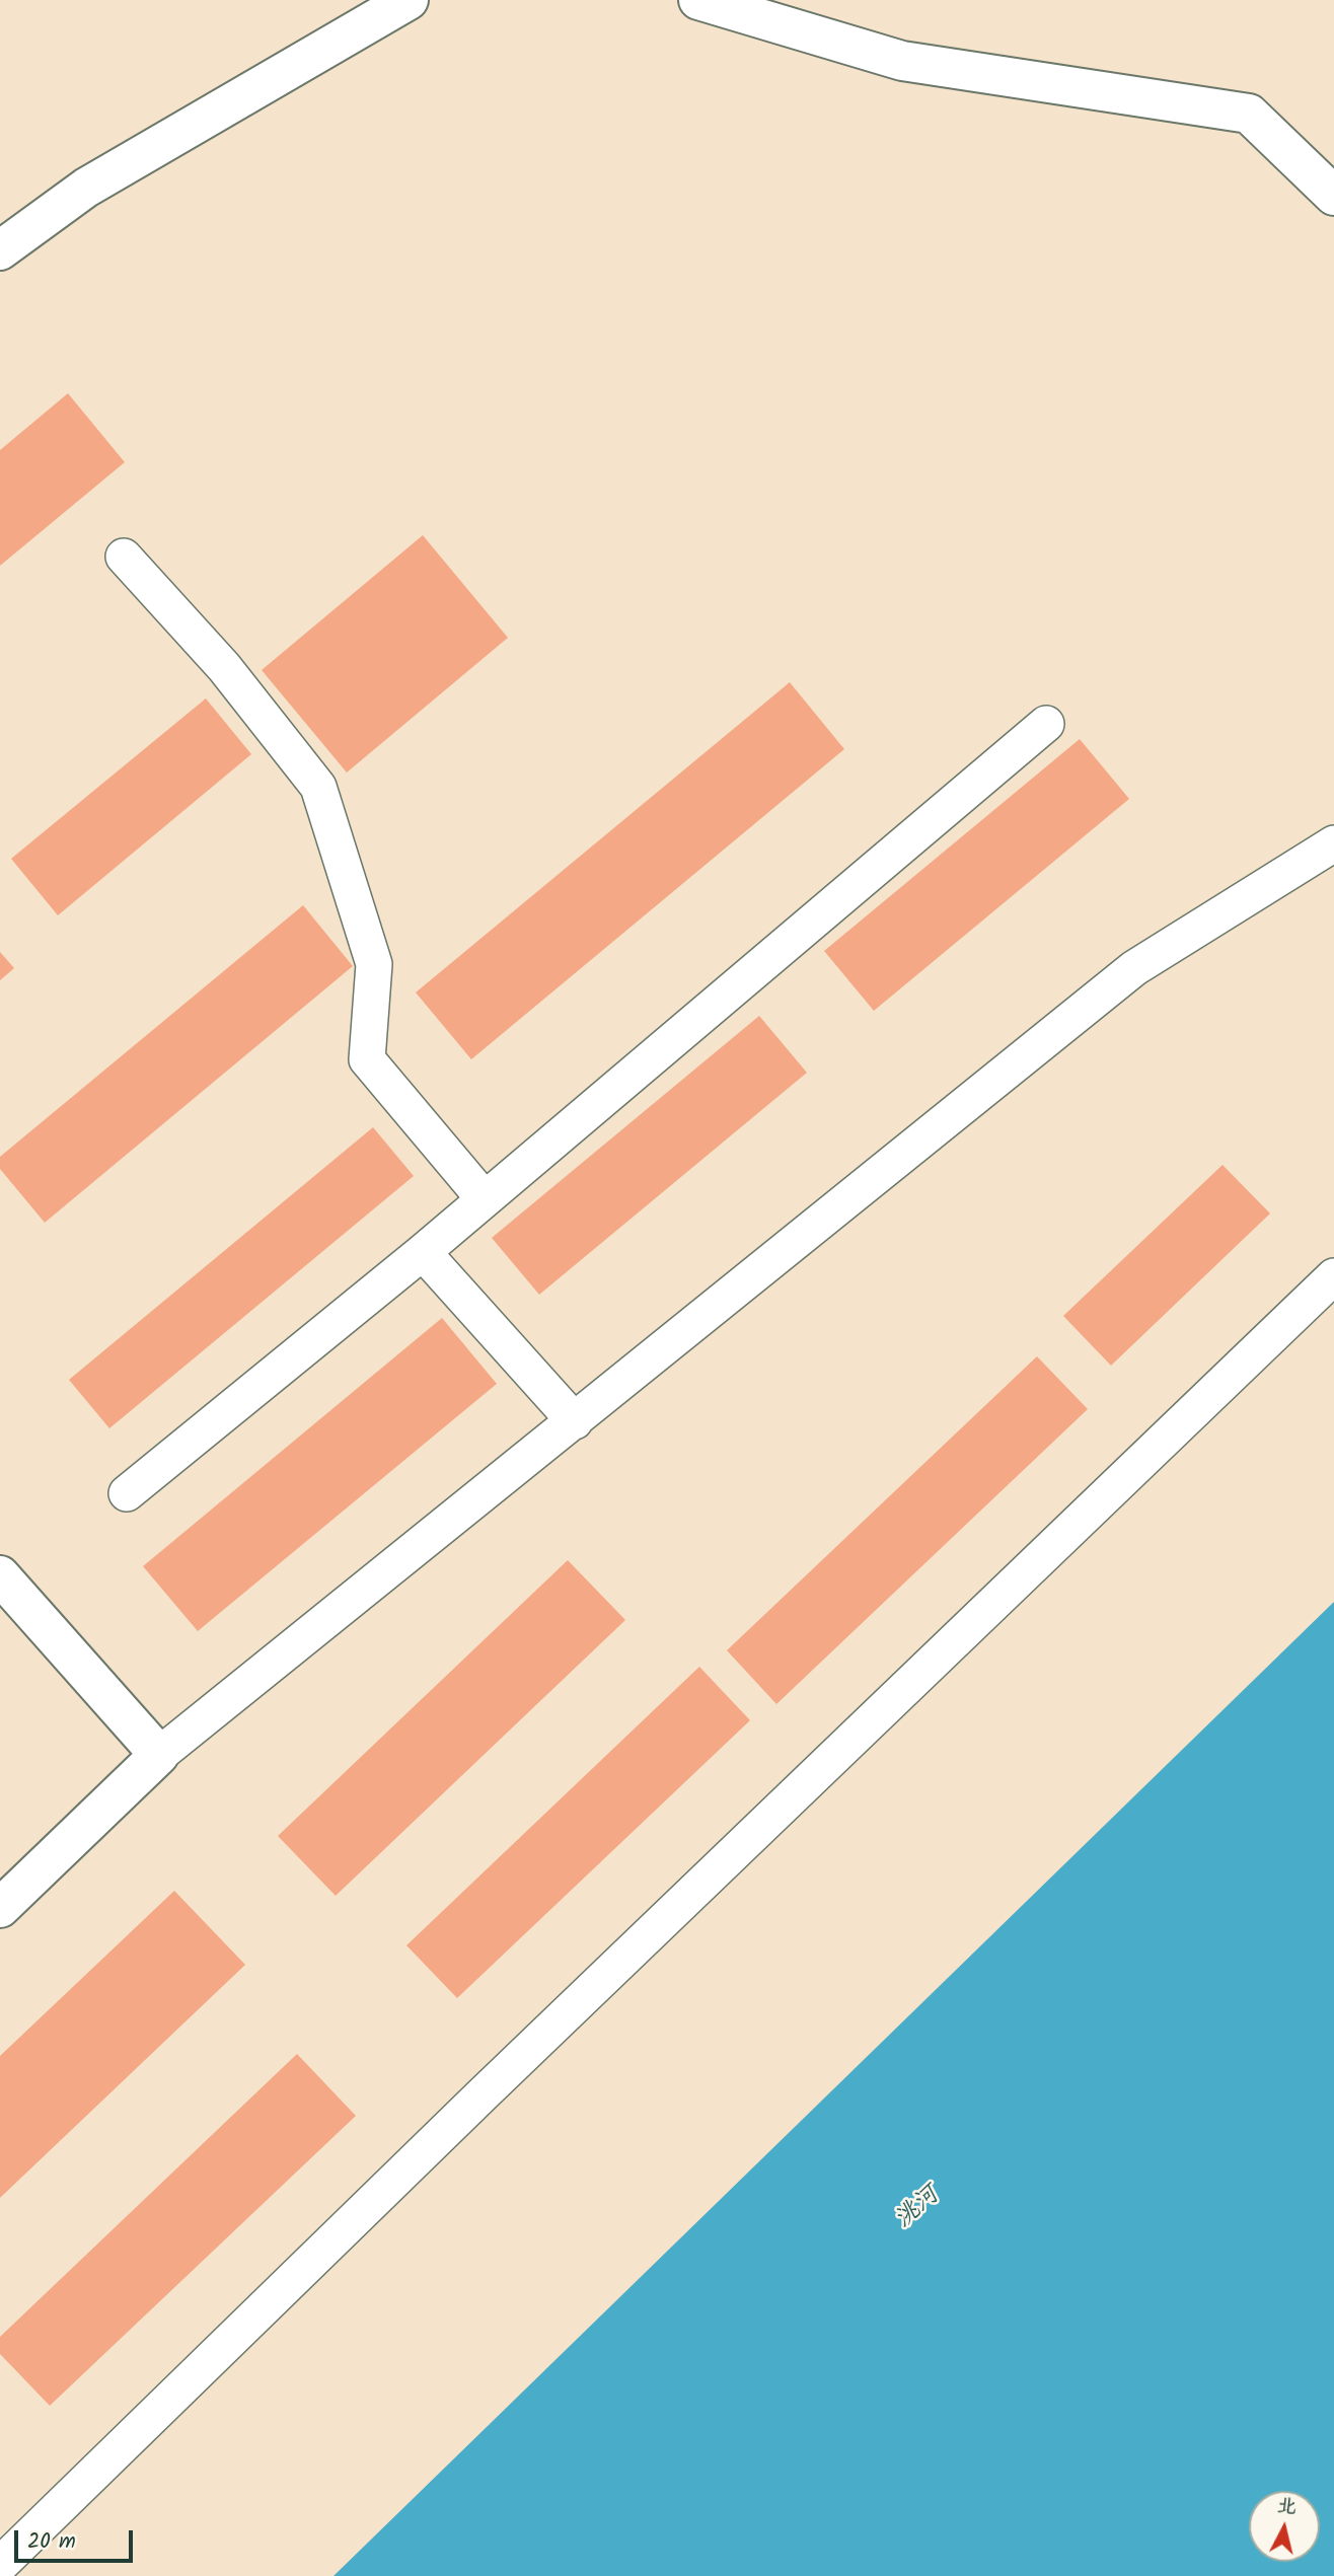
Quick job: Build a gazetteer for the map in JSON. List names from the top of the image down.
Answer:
{
  "water": ["洮河"],
  "scale_bar": "20 m",
  "north": "top"
}
